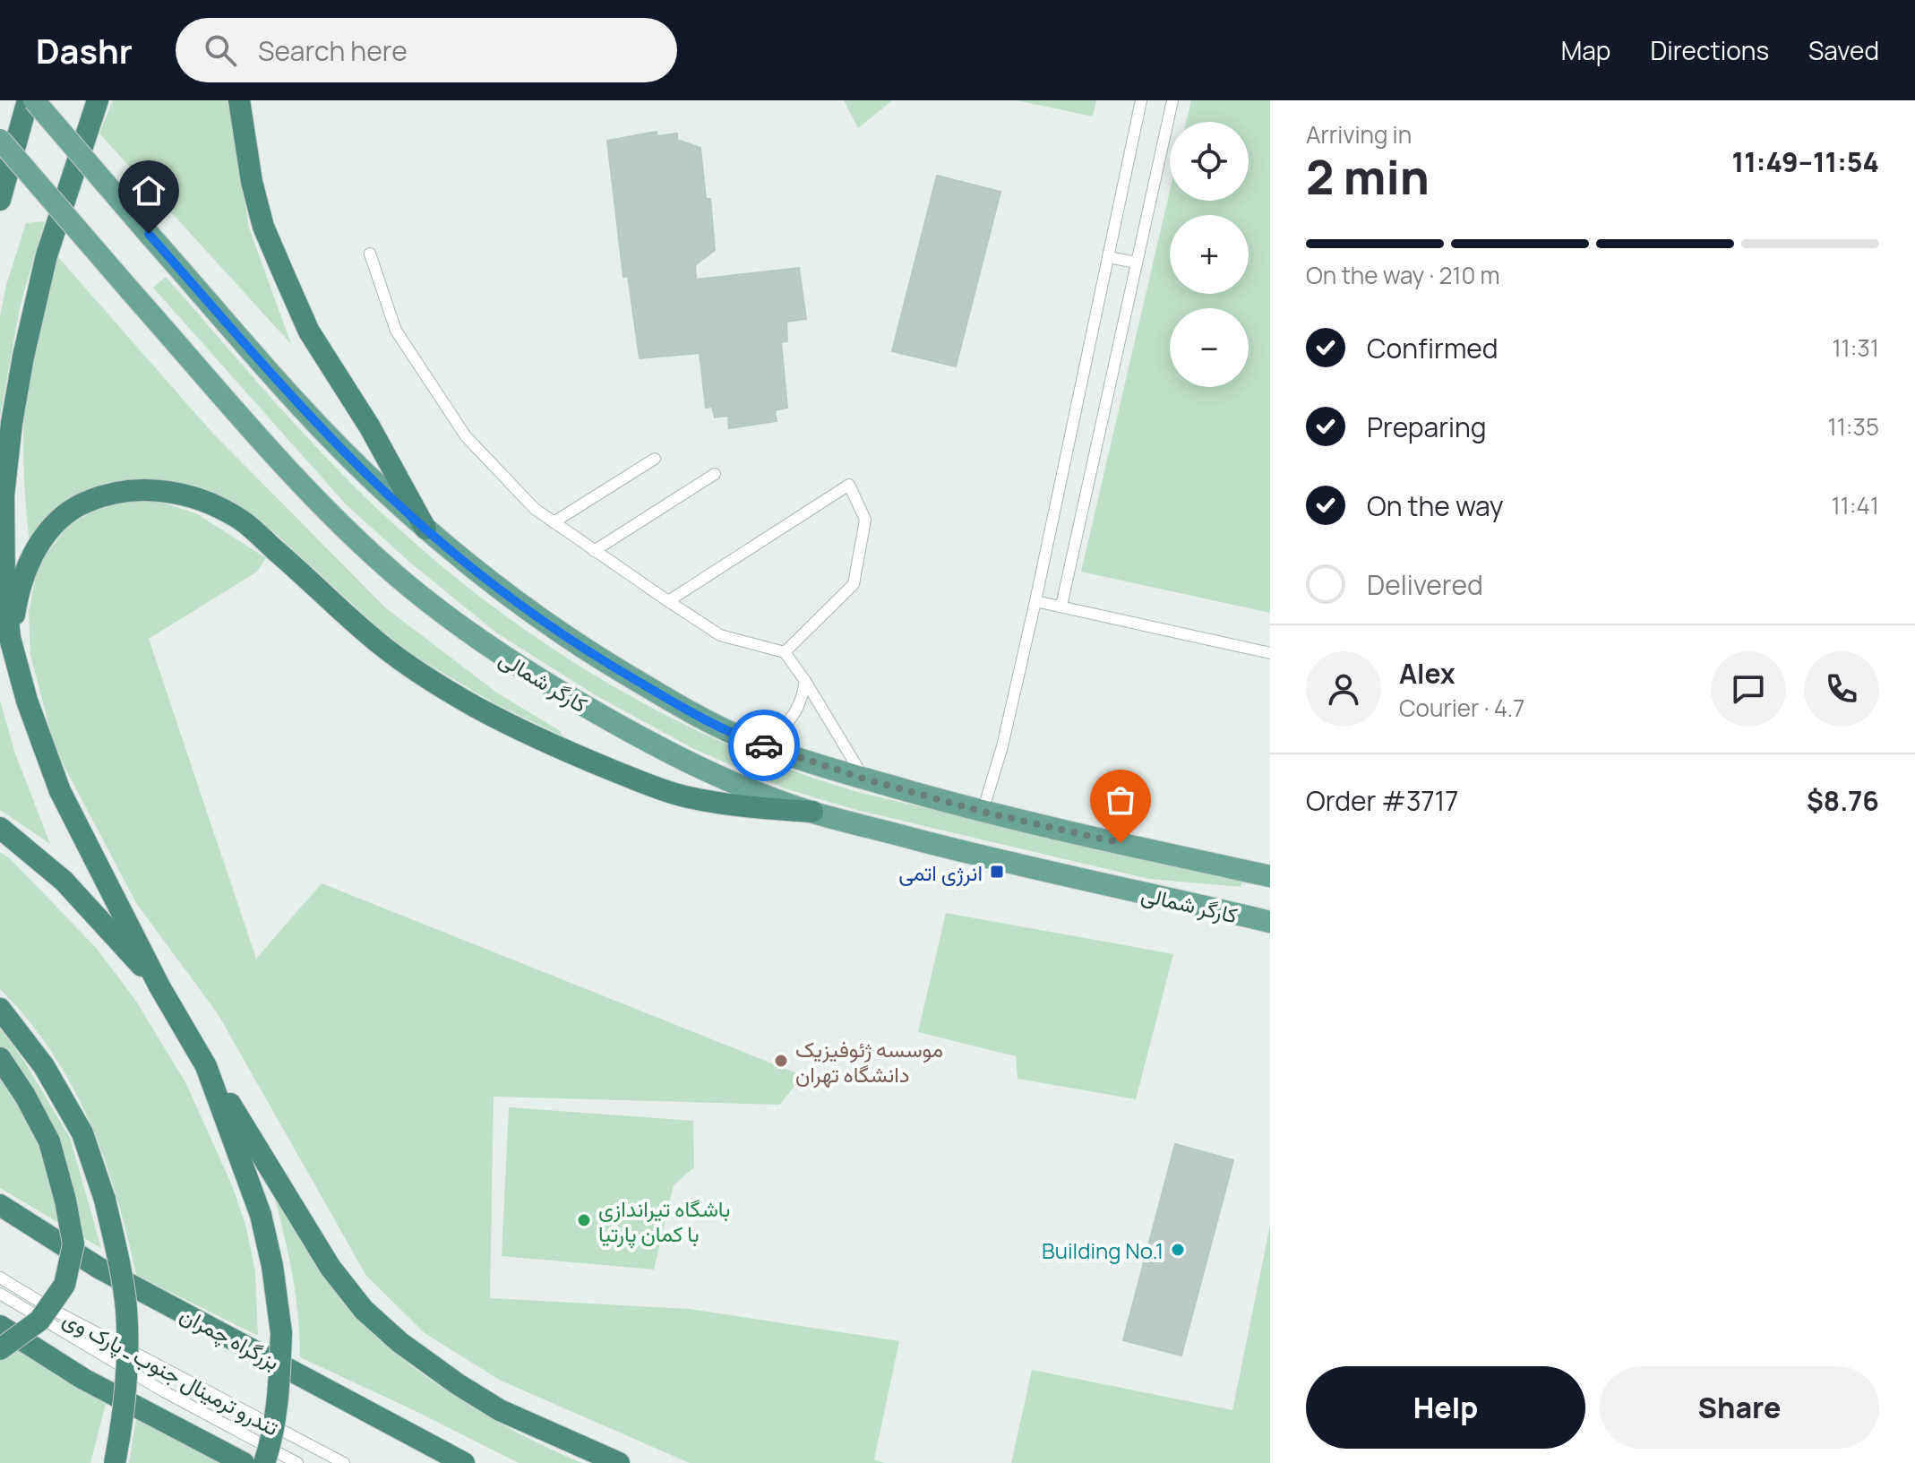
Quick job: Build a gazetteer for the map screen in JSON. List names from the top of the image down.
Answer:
{
  "streets": {
    "highway": ["بزرگراه چمران"],
    "main road": ["کارگر شمالی"],
    "lane": ["تندرو ترمینال جنوب ـ پارک وی"]
  },
  "places": {
    "transit": ["انرژی اتمی"],
    "other": ["موسسه ژئوفیزیک دانشگاه تهران", "باشگاه تیراندازی با کمان پارتیا", "Building No.1"]
  },
  "page": {
    "header": "Dashr",
    "search": "Search here",
    "nav": ["Map", "Directions", "Saved"],
    "heading": ["2 min", "Arriving in", "11:49–11:54"],
    "panel": [
      "Alex",
      "Courier · 4.7",
      "Order #3717",
      "$8.76"
    ],
    "map_buttons": ["+", "−"],
    "bar": "On the way · 210 m",
    "list": [
      ["Confirmed", "11:31"],
      ["Preparing", "11:35"],
      ["On the way", "11:41"],
      "Delivered"
    ],
    "buttons": ["Help", "Share"]
  }
}
